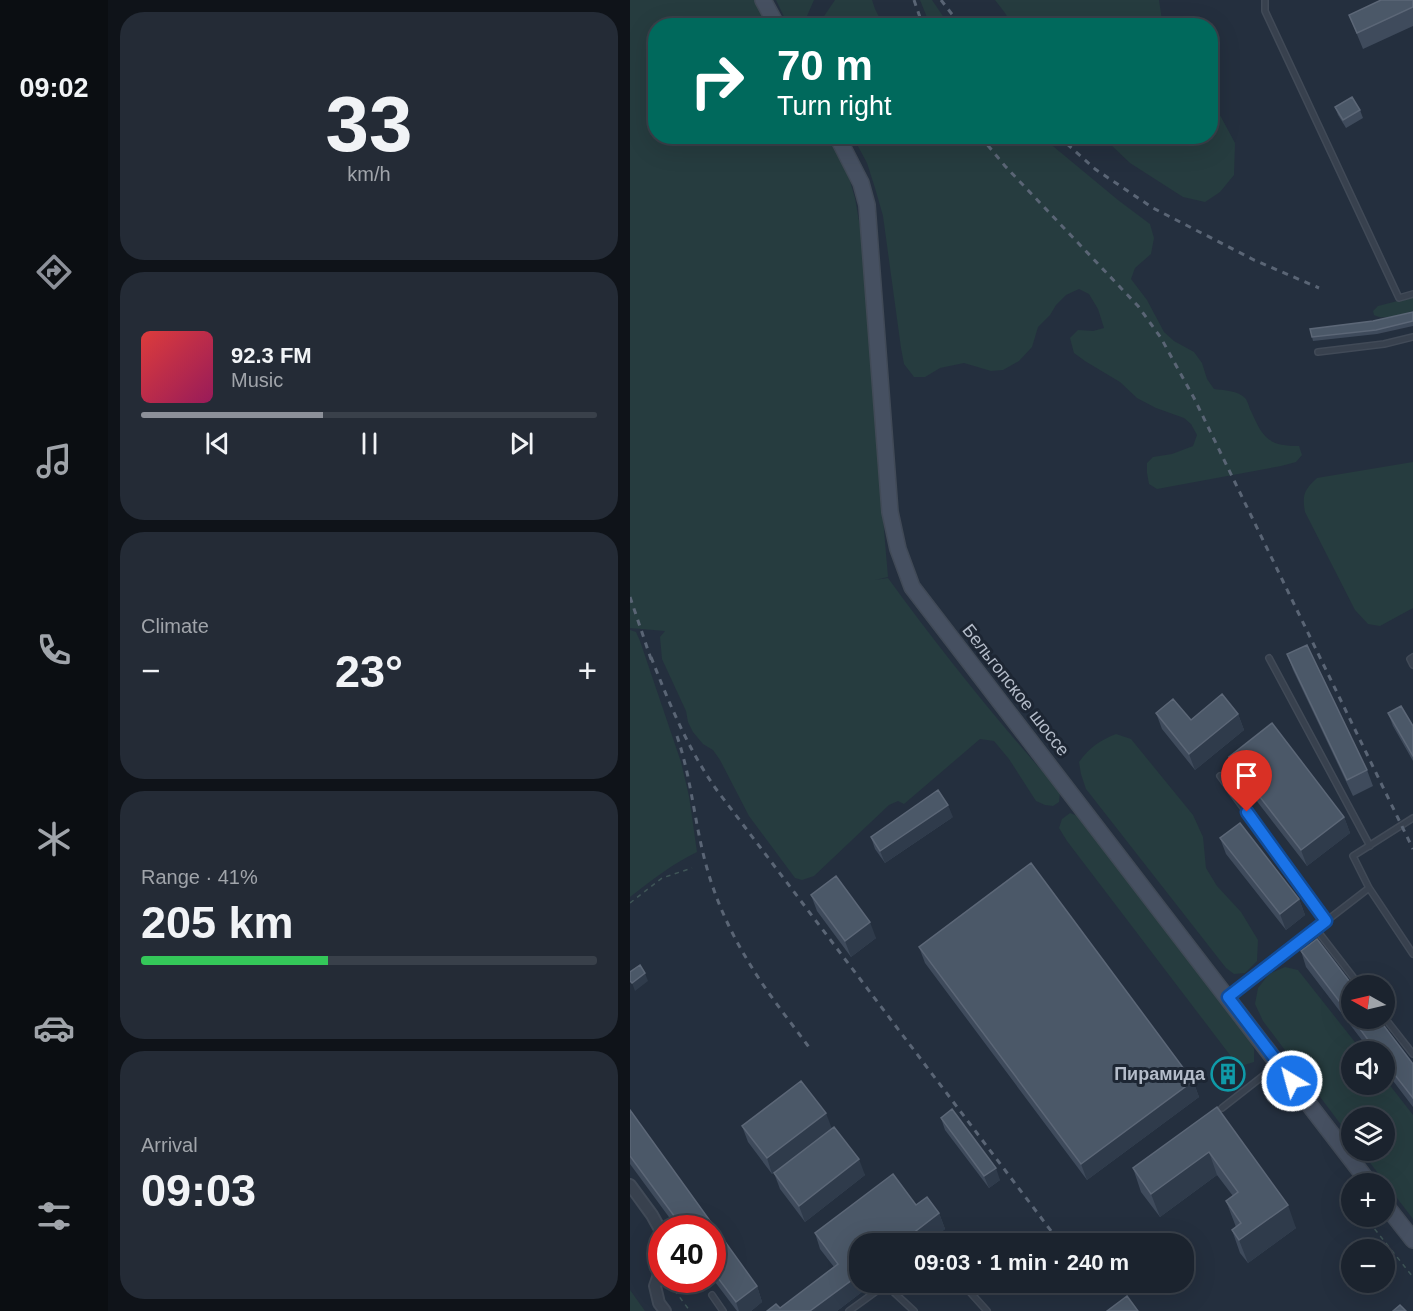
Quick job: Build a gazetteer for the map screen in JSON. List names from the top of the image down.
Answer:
{
  "streets": {
    "street": ["Бельгопское шоссе"]
  },
  "places": {
    "building": ["Пирамида"]
  },
  "north": "left",
  "page": {
    "tabs": "09:02",
    "tile": [
      ["33", "km/h"],
      "Climate",
      ["Range · 41%", "205 km"],
      ["Arrival", "09:03"]
    ],
    "turn": ["70 m", "Turn right"],
    "song": ["92.3 FM", "Music"],
    "heat": ["−", "23°", "+"],
    "map_buttons": ["+", "−"],
    "limit": "40",
    "trip": "09:03 · 1 min · 240 m"
  }
}
